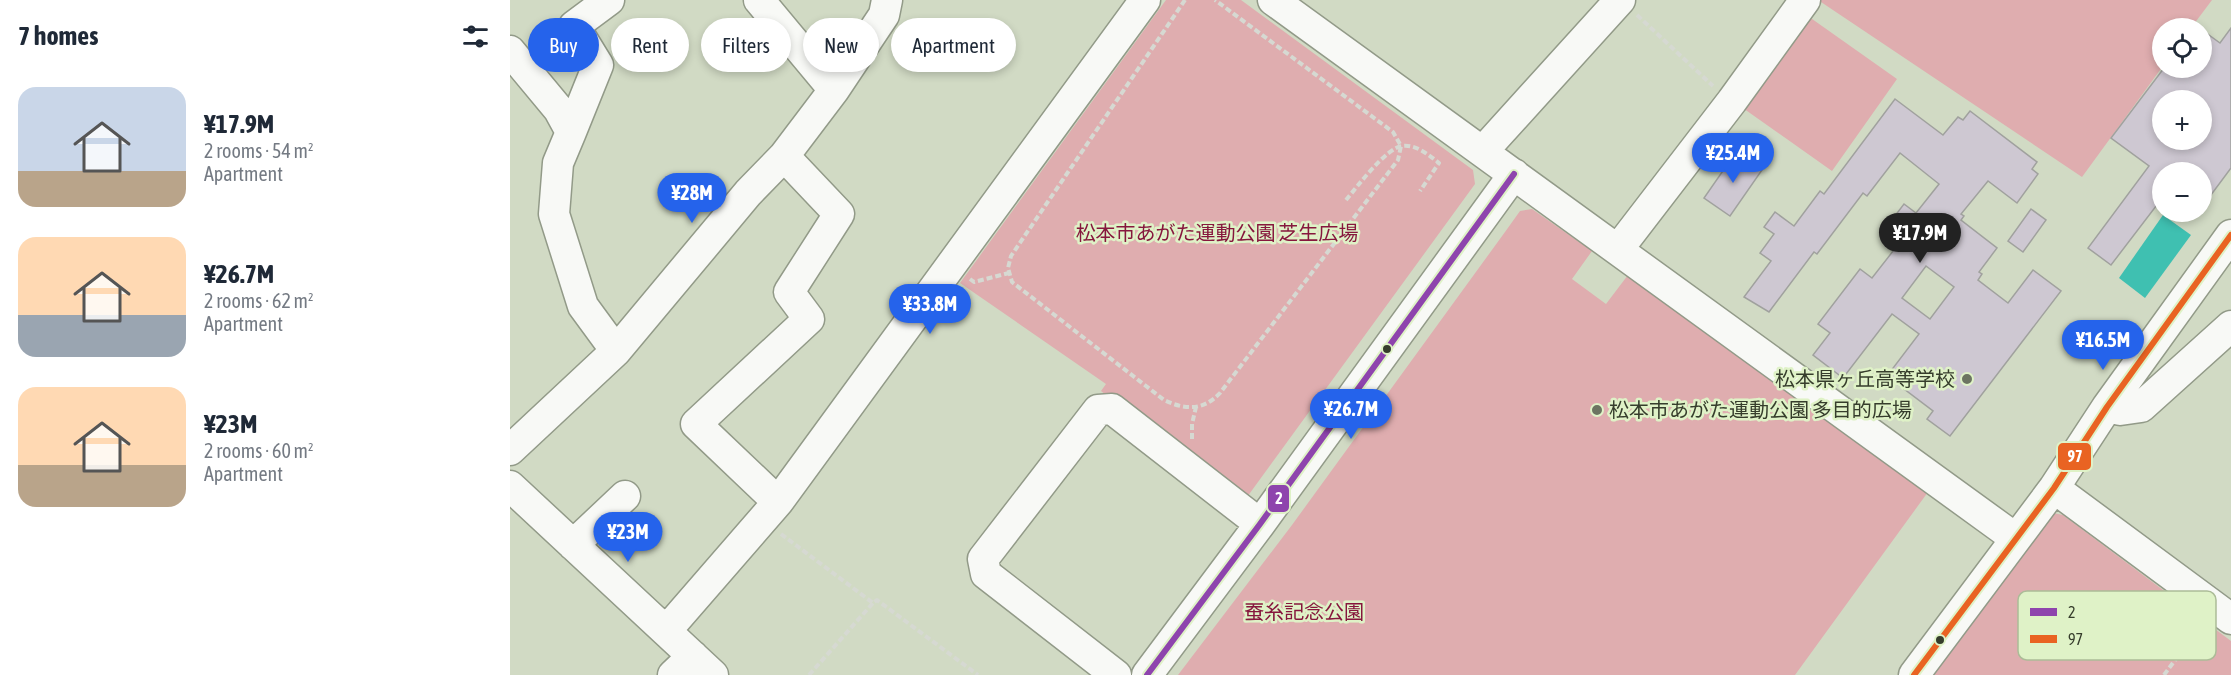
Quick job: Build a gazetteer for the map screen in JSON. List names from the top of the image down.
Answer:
{
  "parks": ["松本市あがた運動公園 芝生広場", "蚕糸記念公園"],
  "places": ["松本県ヶ丘高等学校", "松本市あがた運動公園 多目的広場"],
  "lines": ["transit line 2", "transit line 97"],
  "legend": ["2", "97"],
  "page": {
    "heading": "7 homes",
    "map_buttons": ["+", "−"],
    "chip": [
      "Buy",
      "Rent",
      "Filters",
      "New",
      "Apartment"
    ],
    "list": [
      {
        "name": "¥17.9M",
        "note": "2 rooms · 54 m² · Apartment"
      },
      {
        "name": "¥26.7M",
        "note": "2 rooms · 62 m² · Apartment"
      },
      {
        "name": "¥23M",
        "note": "2 rooms · 60 m² · Apartment"
      }
    ],
    "price": [
      "¥25.4M",
      "¥28M",
      "¥17.9M",
      "¥33.8M",
      "¥16.5M",
      "¥26.7M",
      "¥23M"
    ]
  }
}
